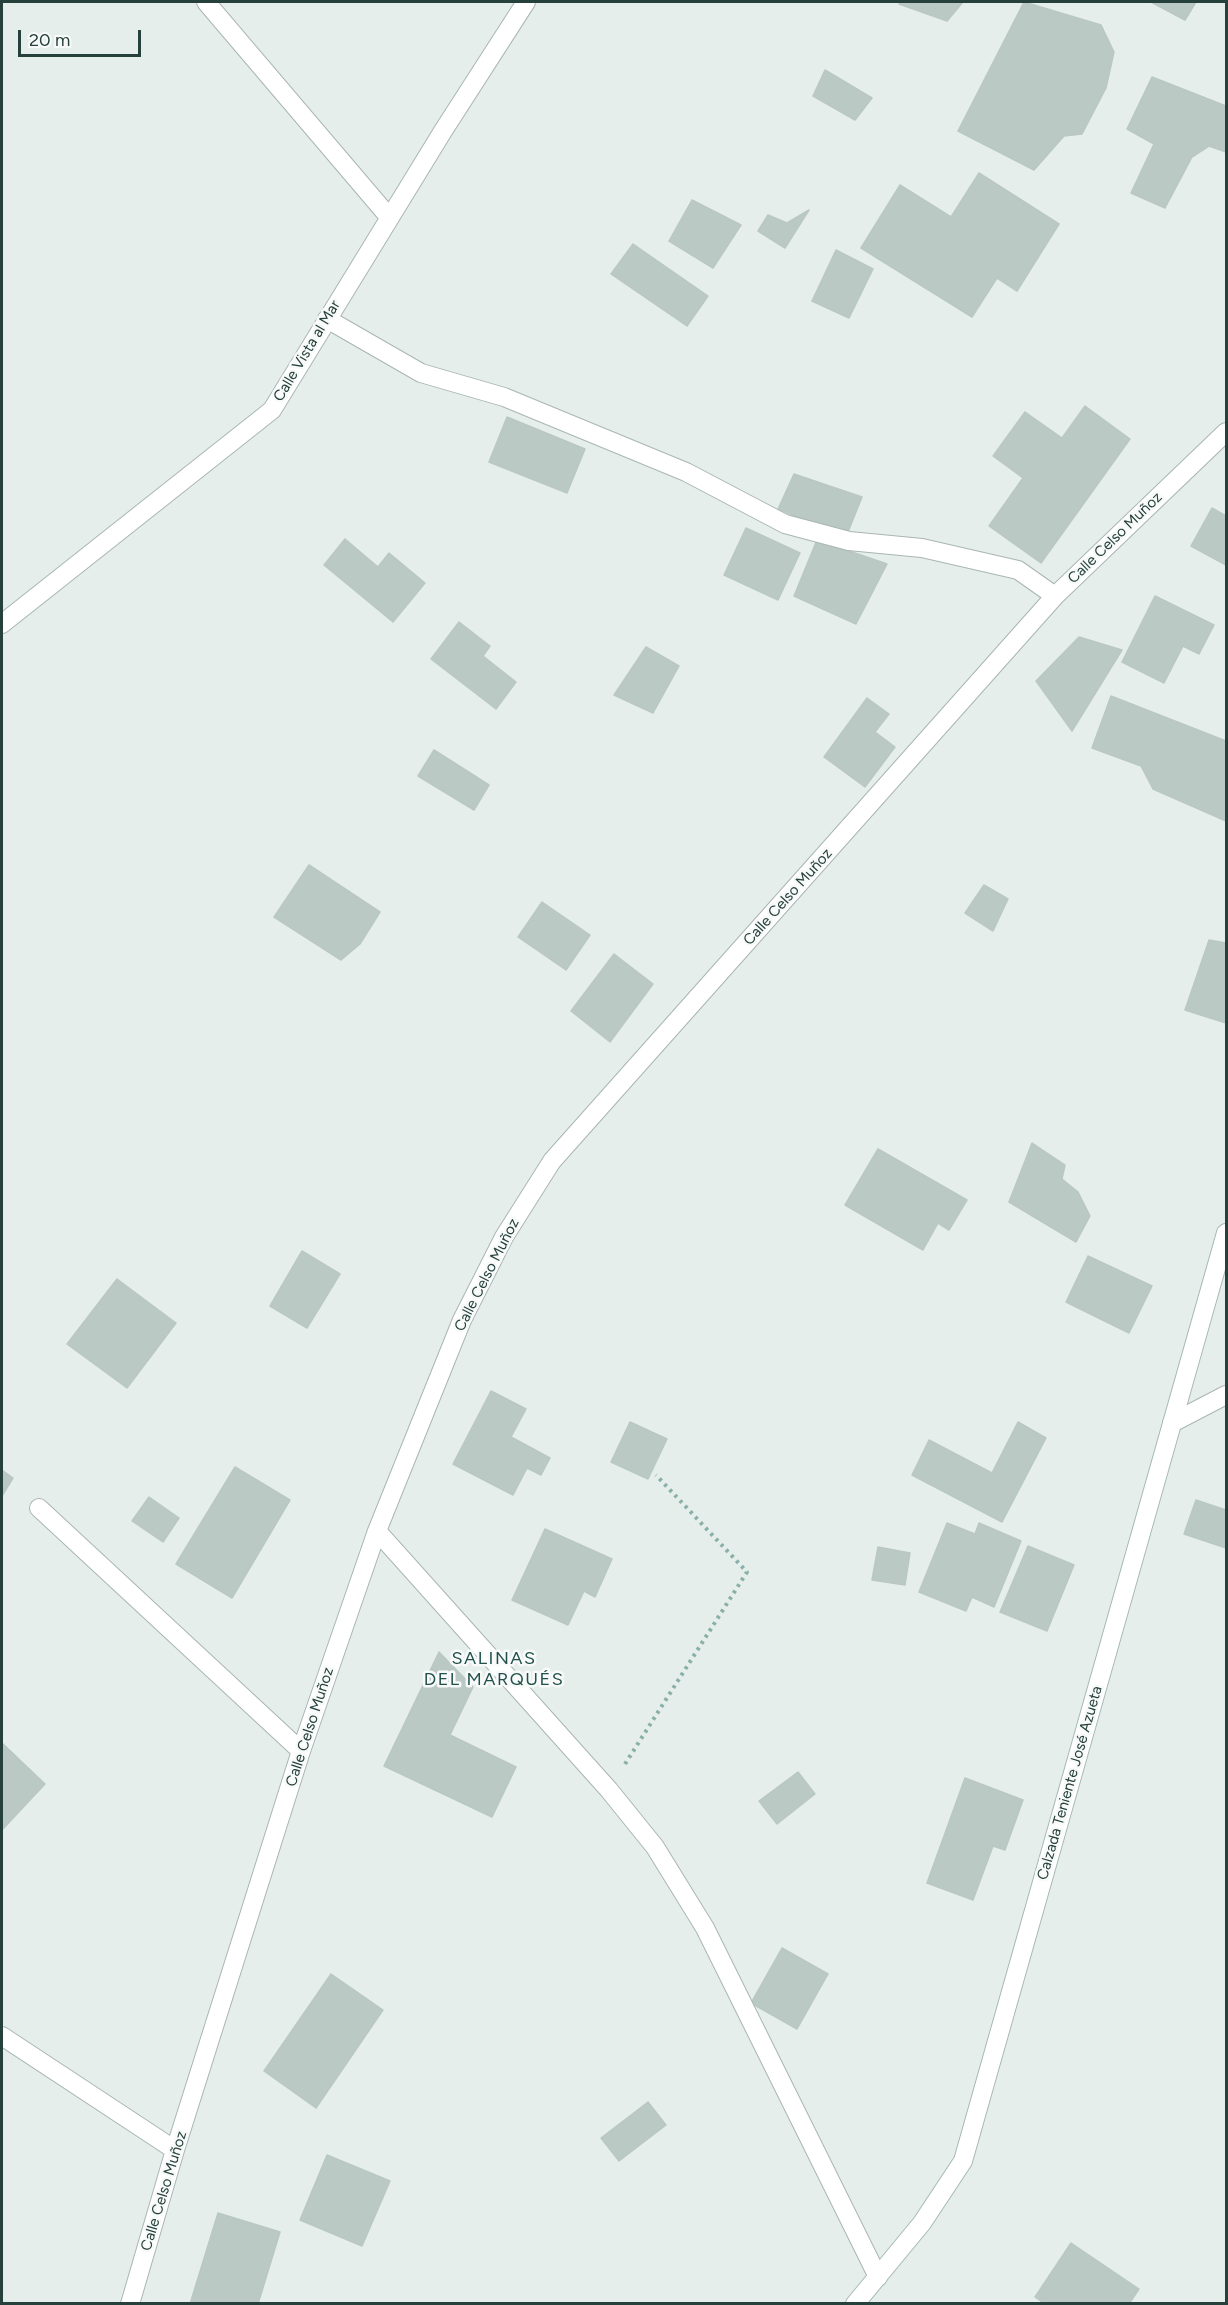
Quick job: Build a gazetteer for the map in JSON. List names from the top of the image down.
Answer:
{
  "streets": {
    "street": ["Calle Vista al Mar", "Calle Celso Muñoz", "Calzada Teniente José Azueta"]
  },
  "districts": ["SALINAS DEL MARQUÉS"],
  "scale_bar": "20 m"
}
